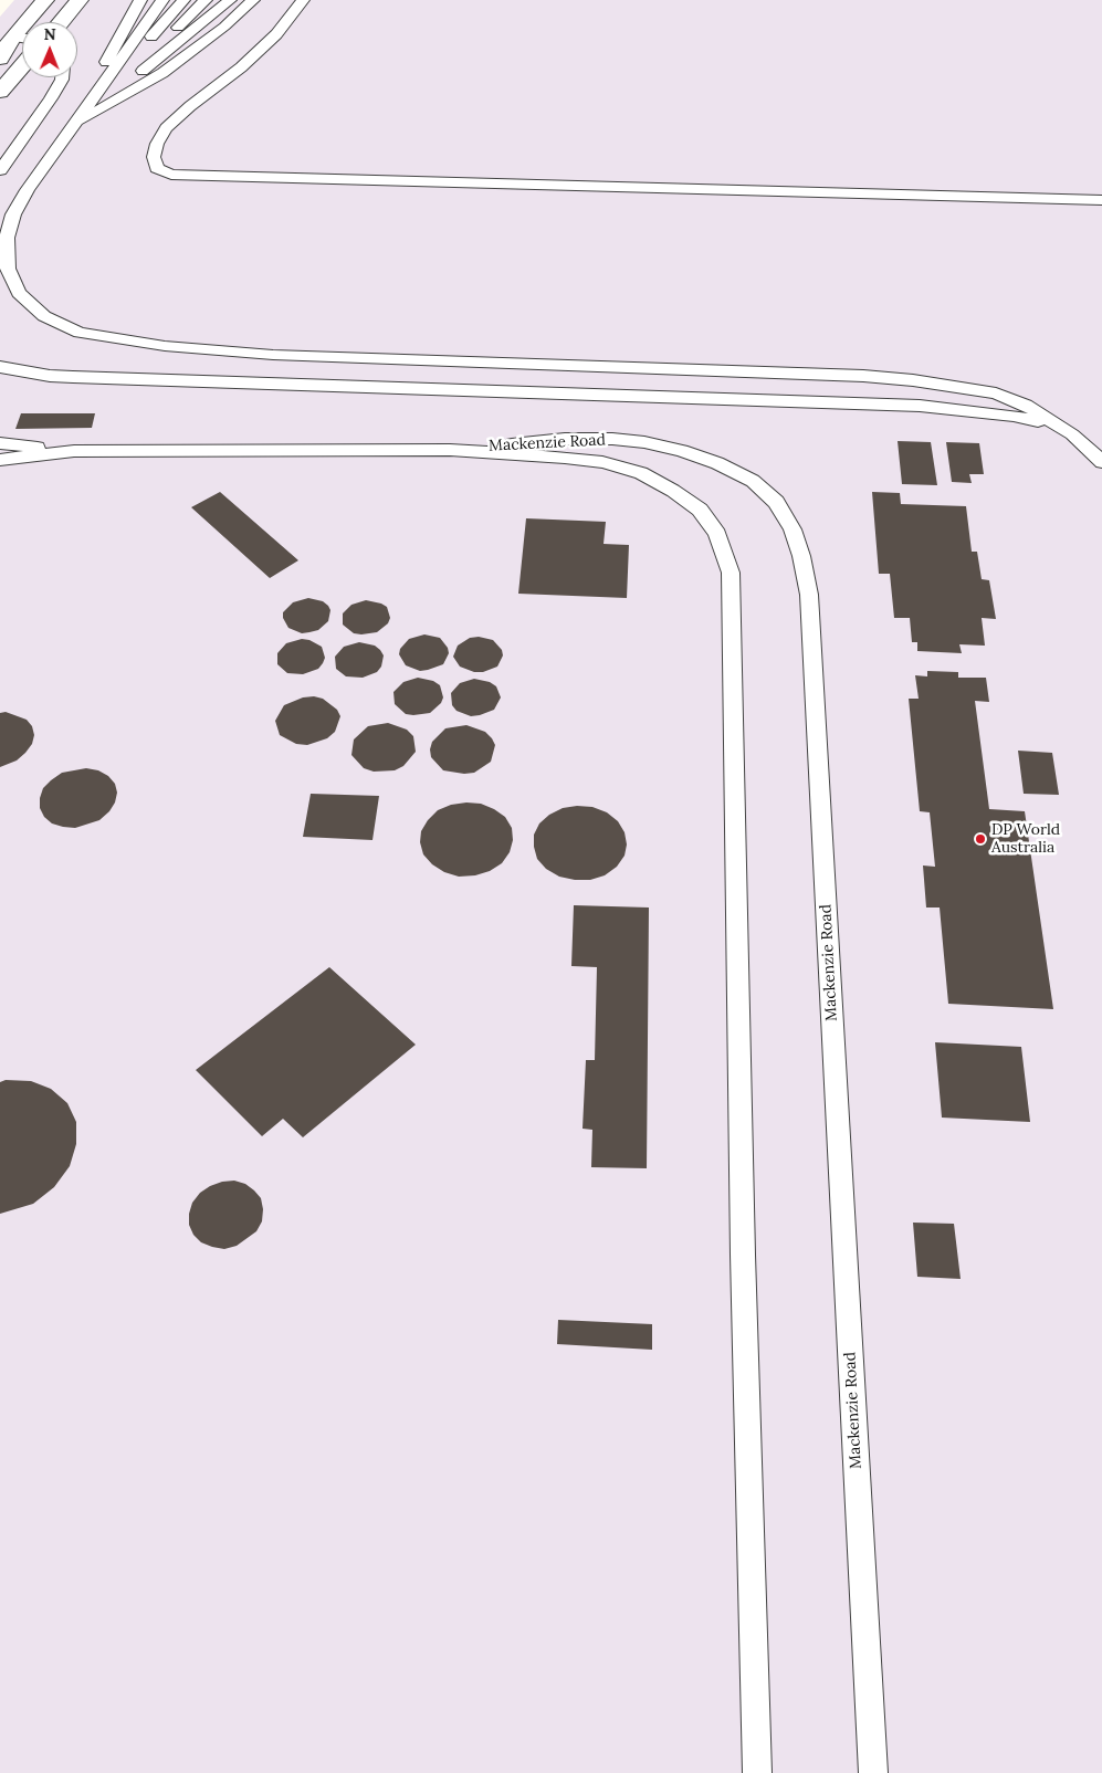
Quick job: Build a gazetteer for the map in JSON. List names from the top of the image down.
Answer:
{
  "streets": {
    "lane": ["Mackenzie Road"]
  },
  "places": ["DP World Australia"],
  "north": "top"
}
